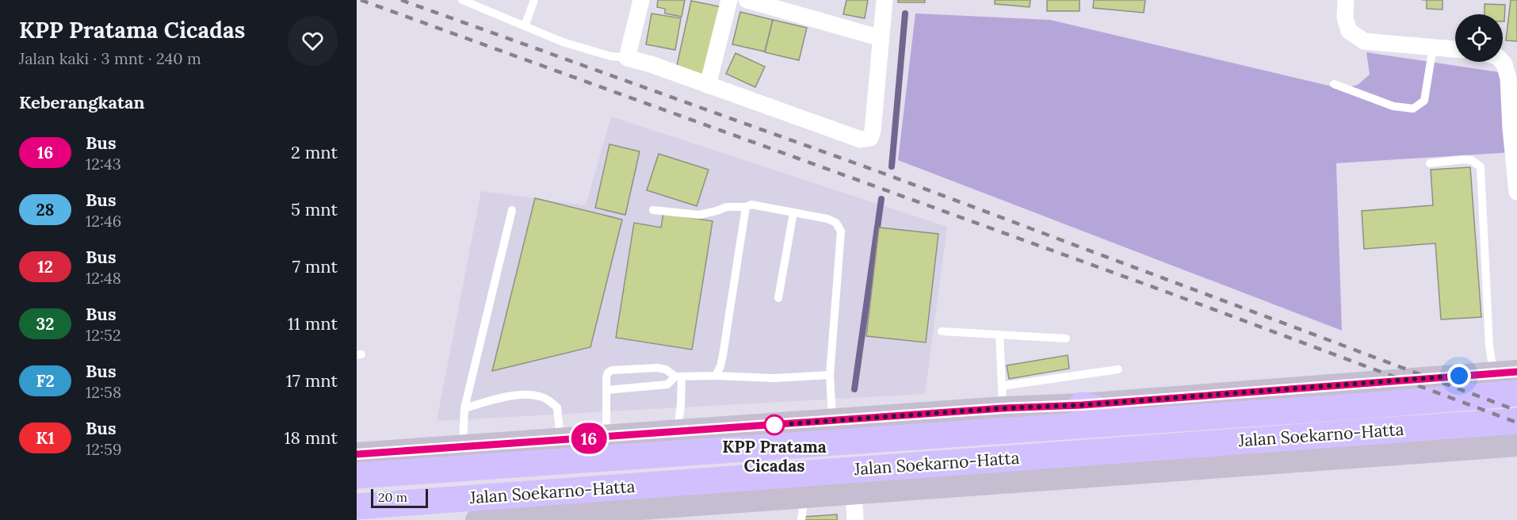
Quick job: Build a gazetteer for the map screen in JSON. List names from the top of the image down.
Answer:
{
  "streets": {
    "highway": ["Jalan Soekarno-Hatta"]
  },
  "places": ["KPP Pratama Cicadas"],
  "lines": ["bus line 16"],
  "scale_bar": "20 m",
  "page": {
    "heading": [
      ["KPP Pratama Cicadas", "Jalan kaki · 3 mnt · 240 m"],
      "Keberangkatan"
    ],
    "on_map": "16",
    "list": [
      {
        "mark": "16",
        "name": "Bus",
        "note": "12:43",
        "value": "2 mnt"
      },
      {
        "mark": "28",
        "name": "Bus",
        "note": "12:46",
        "value": "5 mnt"
      },
      {
        "mark": "12",
        "name": "Bus",
        "note": "12:48",
        "value": "7 mnt"
      },
      {
        "mark": "32",
        "name": "Bus",
        "note": "12:52",
        "value": "11 mnt"
      },
      {
        "mark": "F2",
        "name": "Bus",
        "note": "12:58",
        "value": "17 mnt"
      },
      {
        "mark": "K1",
        "name": "Bus",
        "note": "12:59",
        "value": "18 mnt"
      }
    ],
    "scale": "20 m"
  }
}
